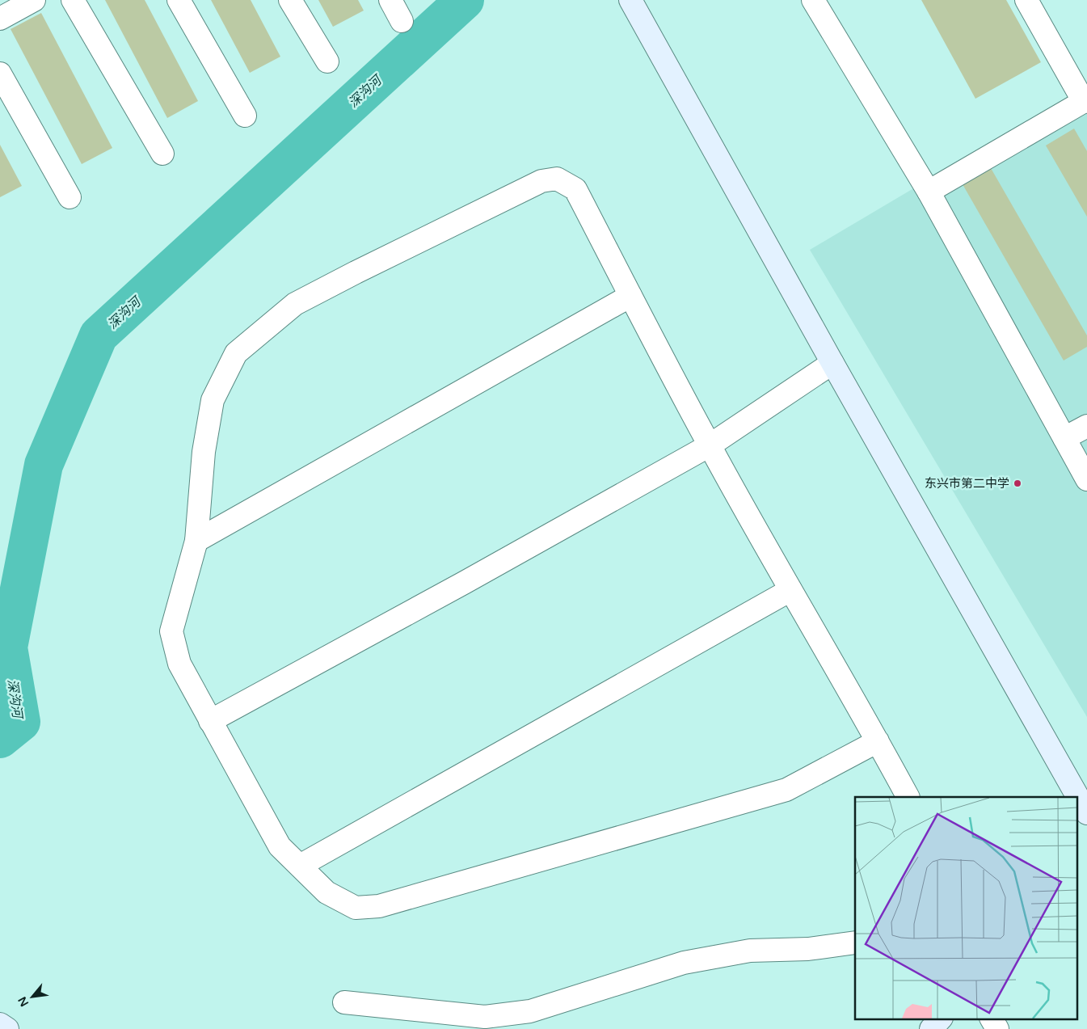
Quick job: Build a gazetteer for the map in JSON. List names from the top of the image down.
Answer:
{
  "water": ["深沟河"],
  "places": ["东兴市第二中学"],
  "north": "bottom left"
}
